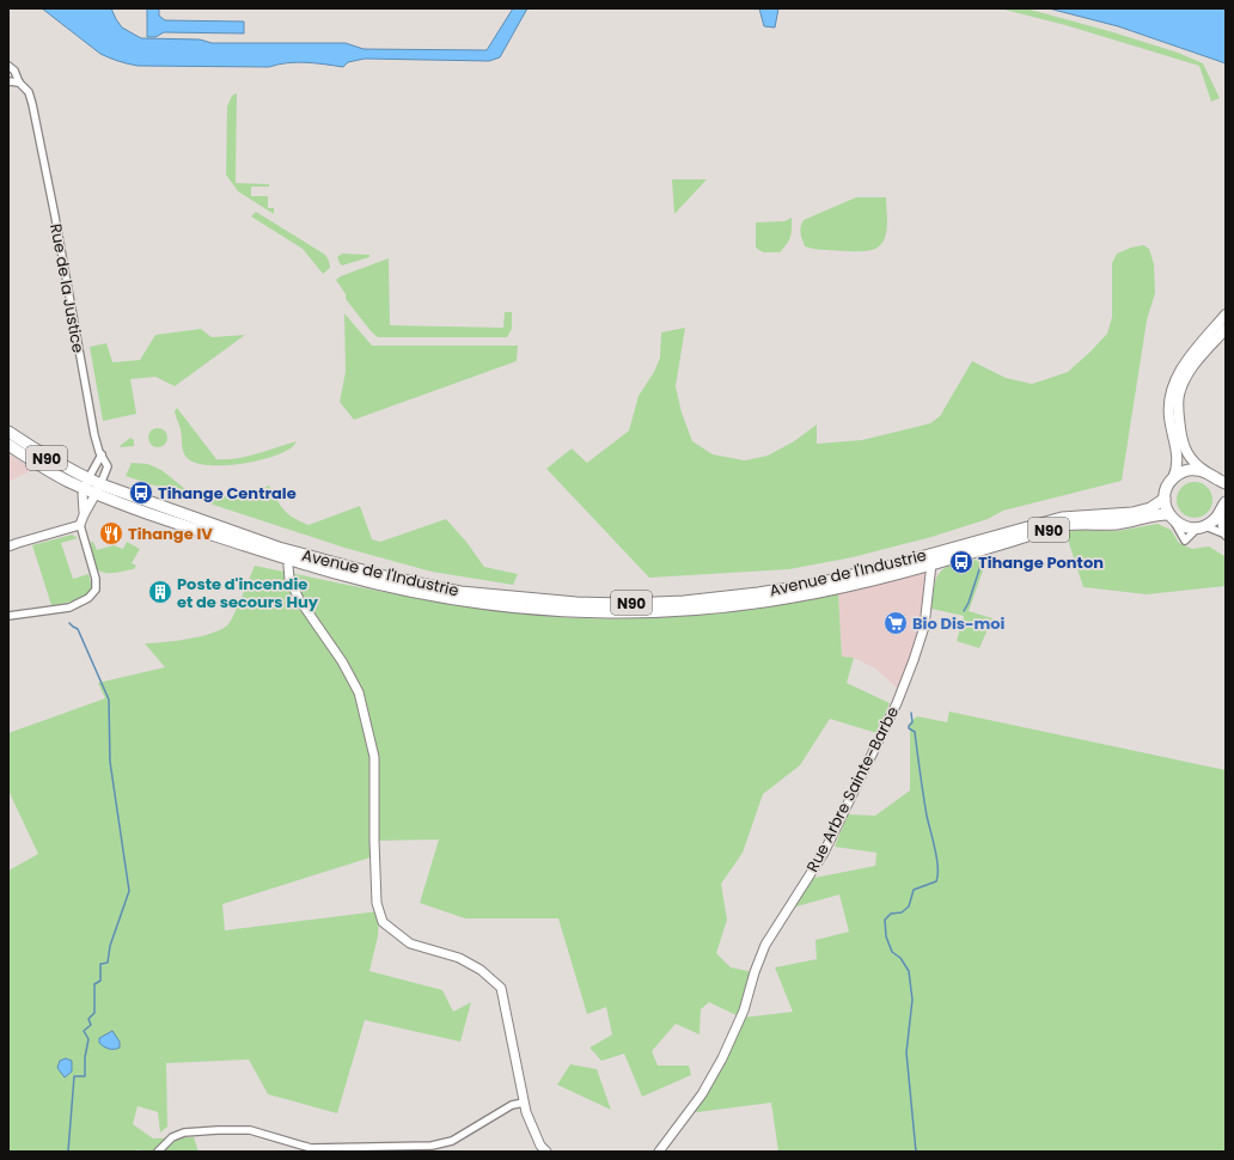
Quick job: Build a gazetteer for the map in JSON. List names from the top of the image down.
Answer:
{
  "streets": {
    "main road": ["N90", "Avenue de l'Industrie"],
    "street": ["Rue de la Justice", "Rue Arbre Sainte-Barbe"]
  },
  "crossings": [
    ["Rue de la Justice", "Avenue de l'Industrie"],
    ["N90", "Avenue de l'Industrie"],
    ["Avenue de l'Industrie", "Rue Arbre Sainte-Barbe"]
  ],
  "places": {
    "bus stop": ["Tihange Centrale", "Tihange Ponton"],
    "restaurant": ["Tihange IV"],
    "building": ["Poste d'incendie et de secours Huy"],
    "supermarket": ["Bio Dis-moi"]
  }
}
